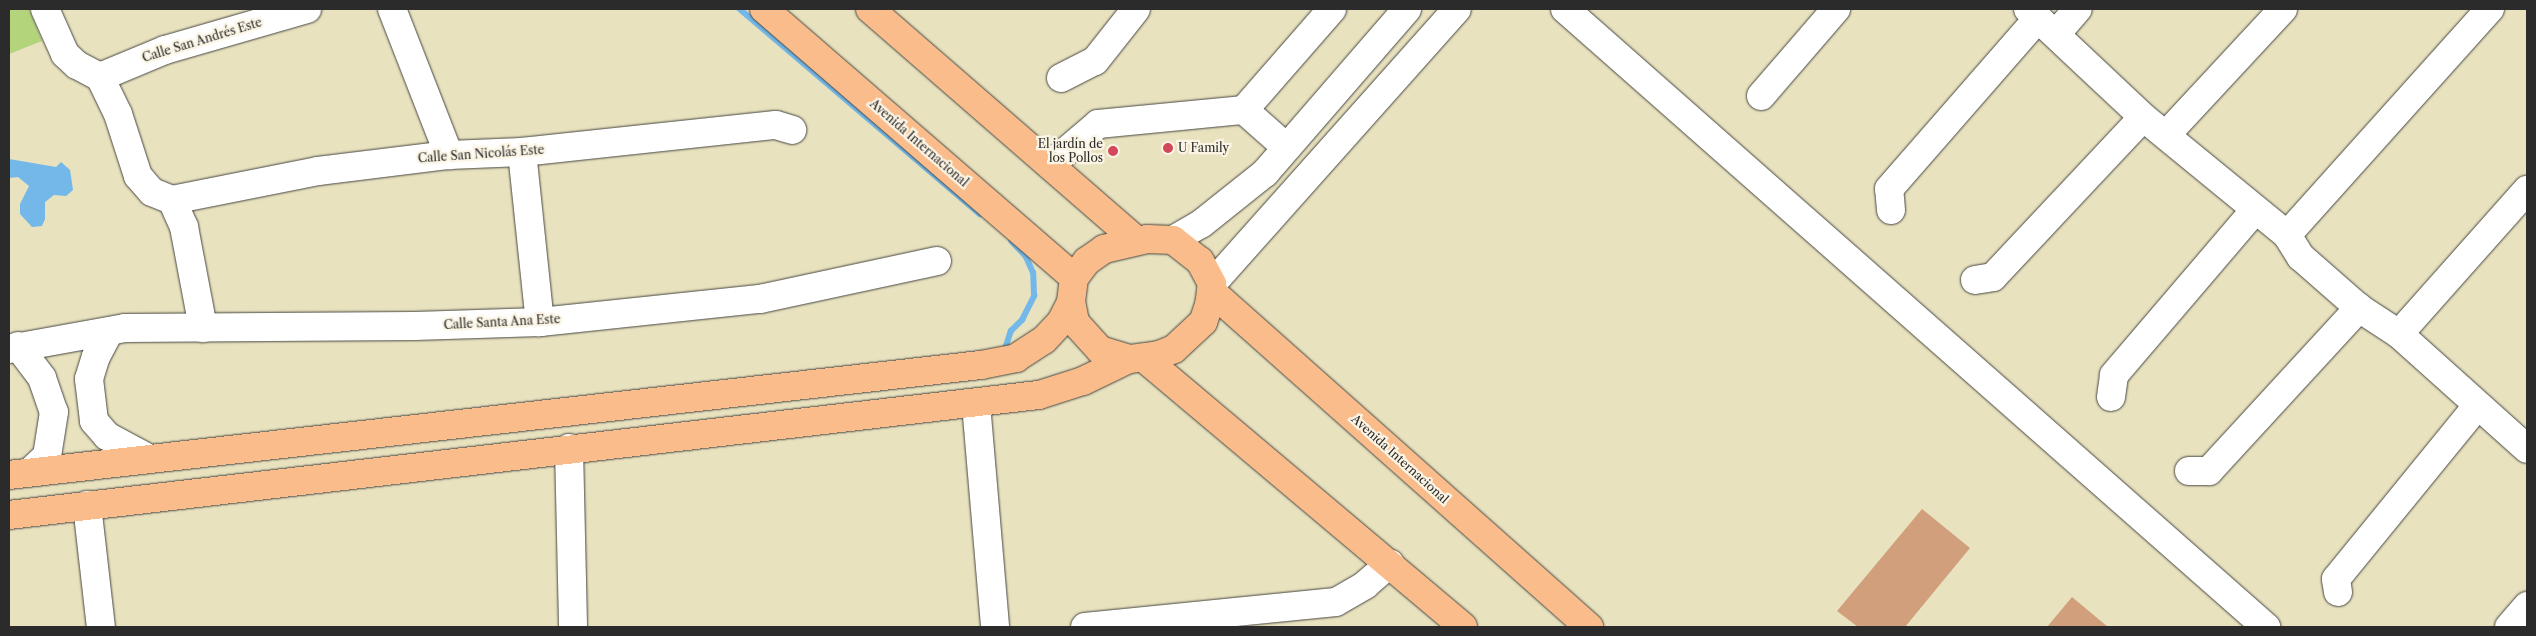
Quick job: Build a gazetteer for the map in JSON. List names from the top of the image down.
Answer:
{
  "streets": {
    "main road": ["Avenida Internacional"],
    "street": ["Calle San Andrés Este", "Calle San Nicolás Este", "Calle Santa Ana Este"]
  },
  "places": ["U Family", "El jardín de los Pollos"]
}
